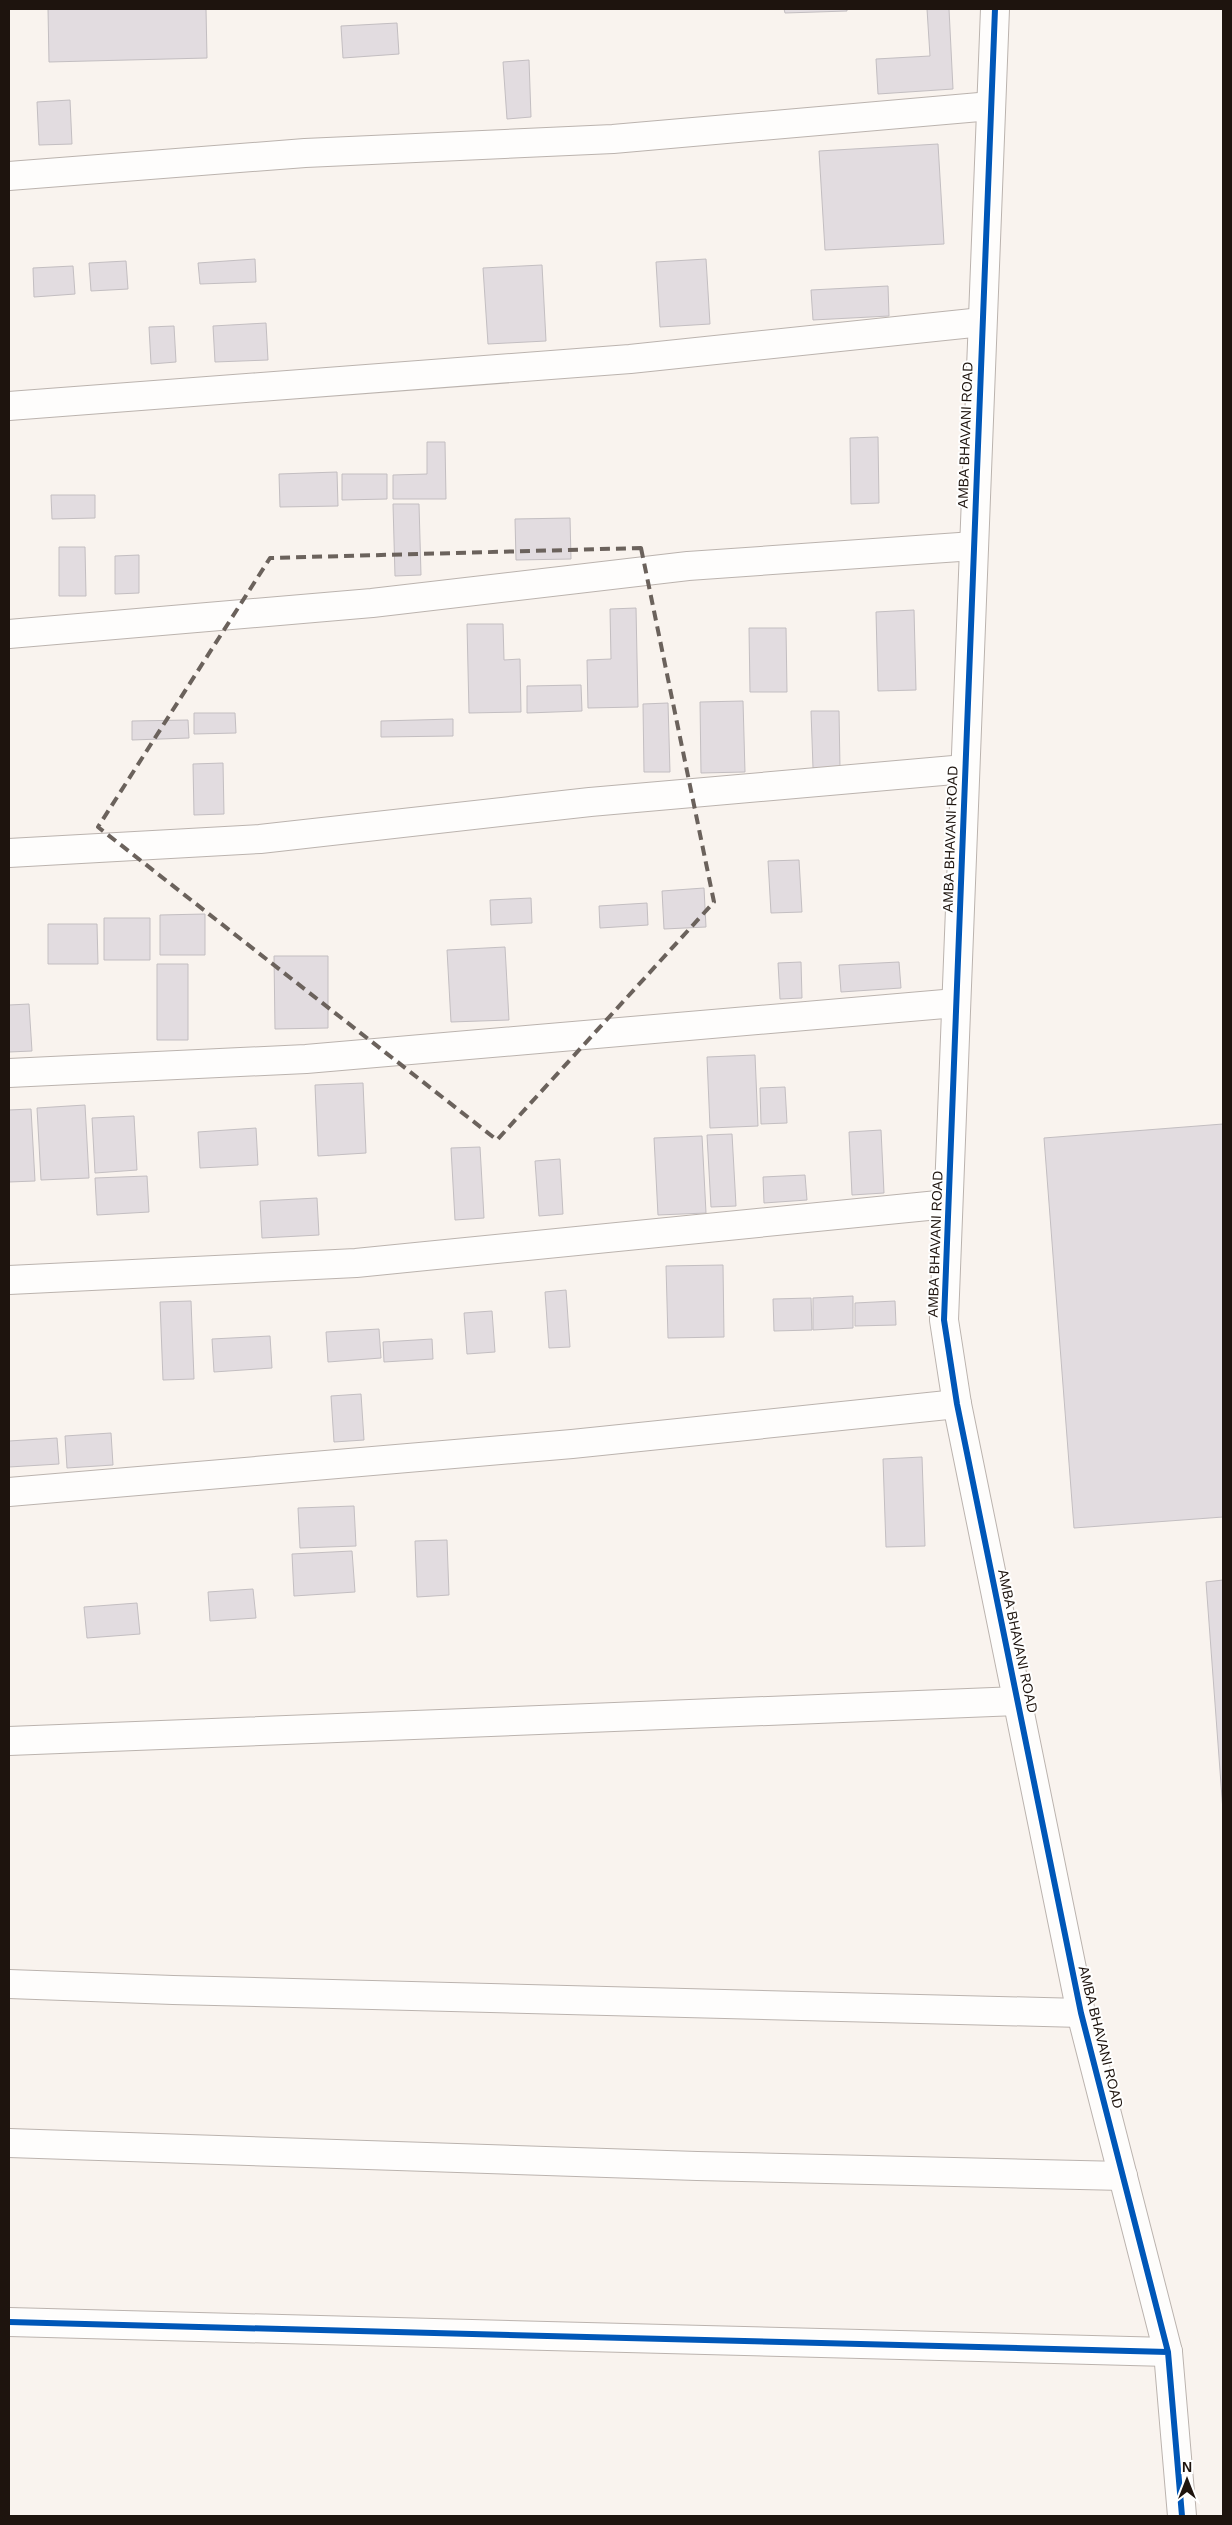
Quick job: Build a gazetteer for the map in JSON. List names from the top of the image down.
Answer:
{
  "streets": {
    "street": ["AMBA BHAVANI ROAD"]
  },
  "north": "top"
}
